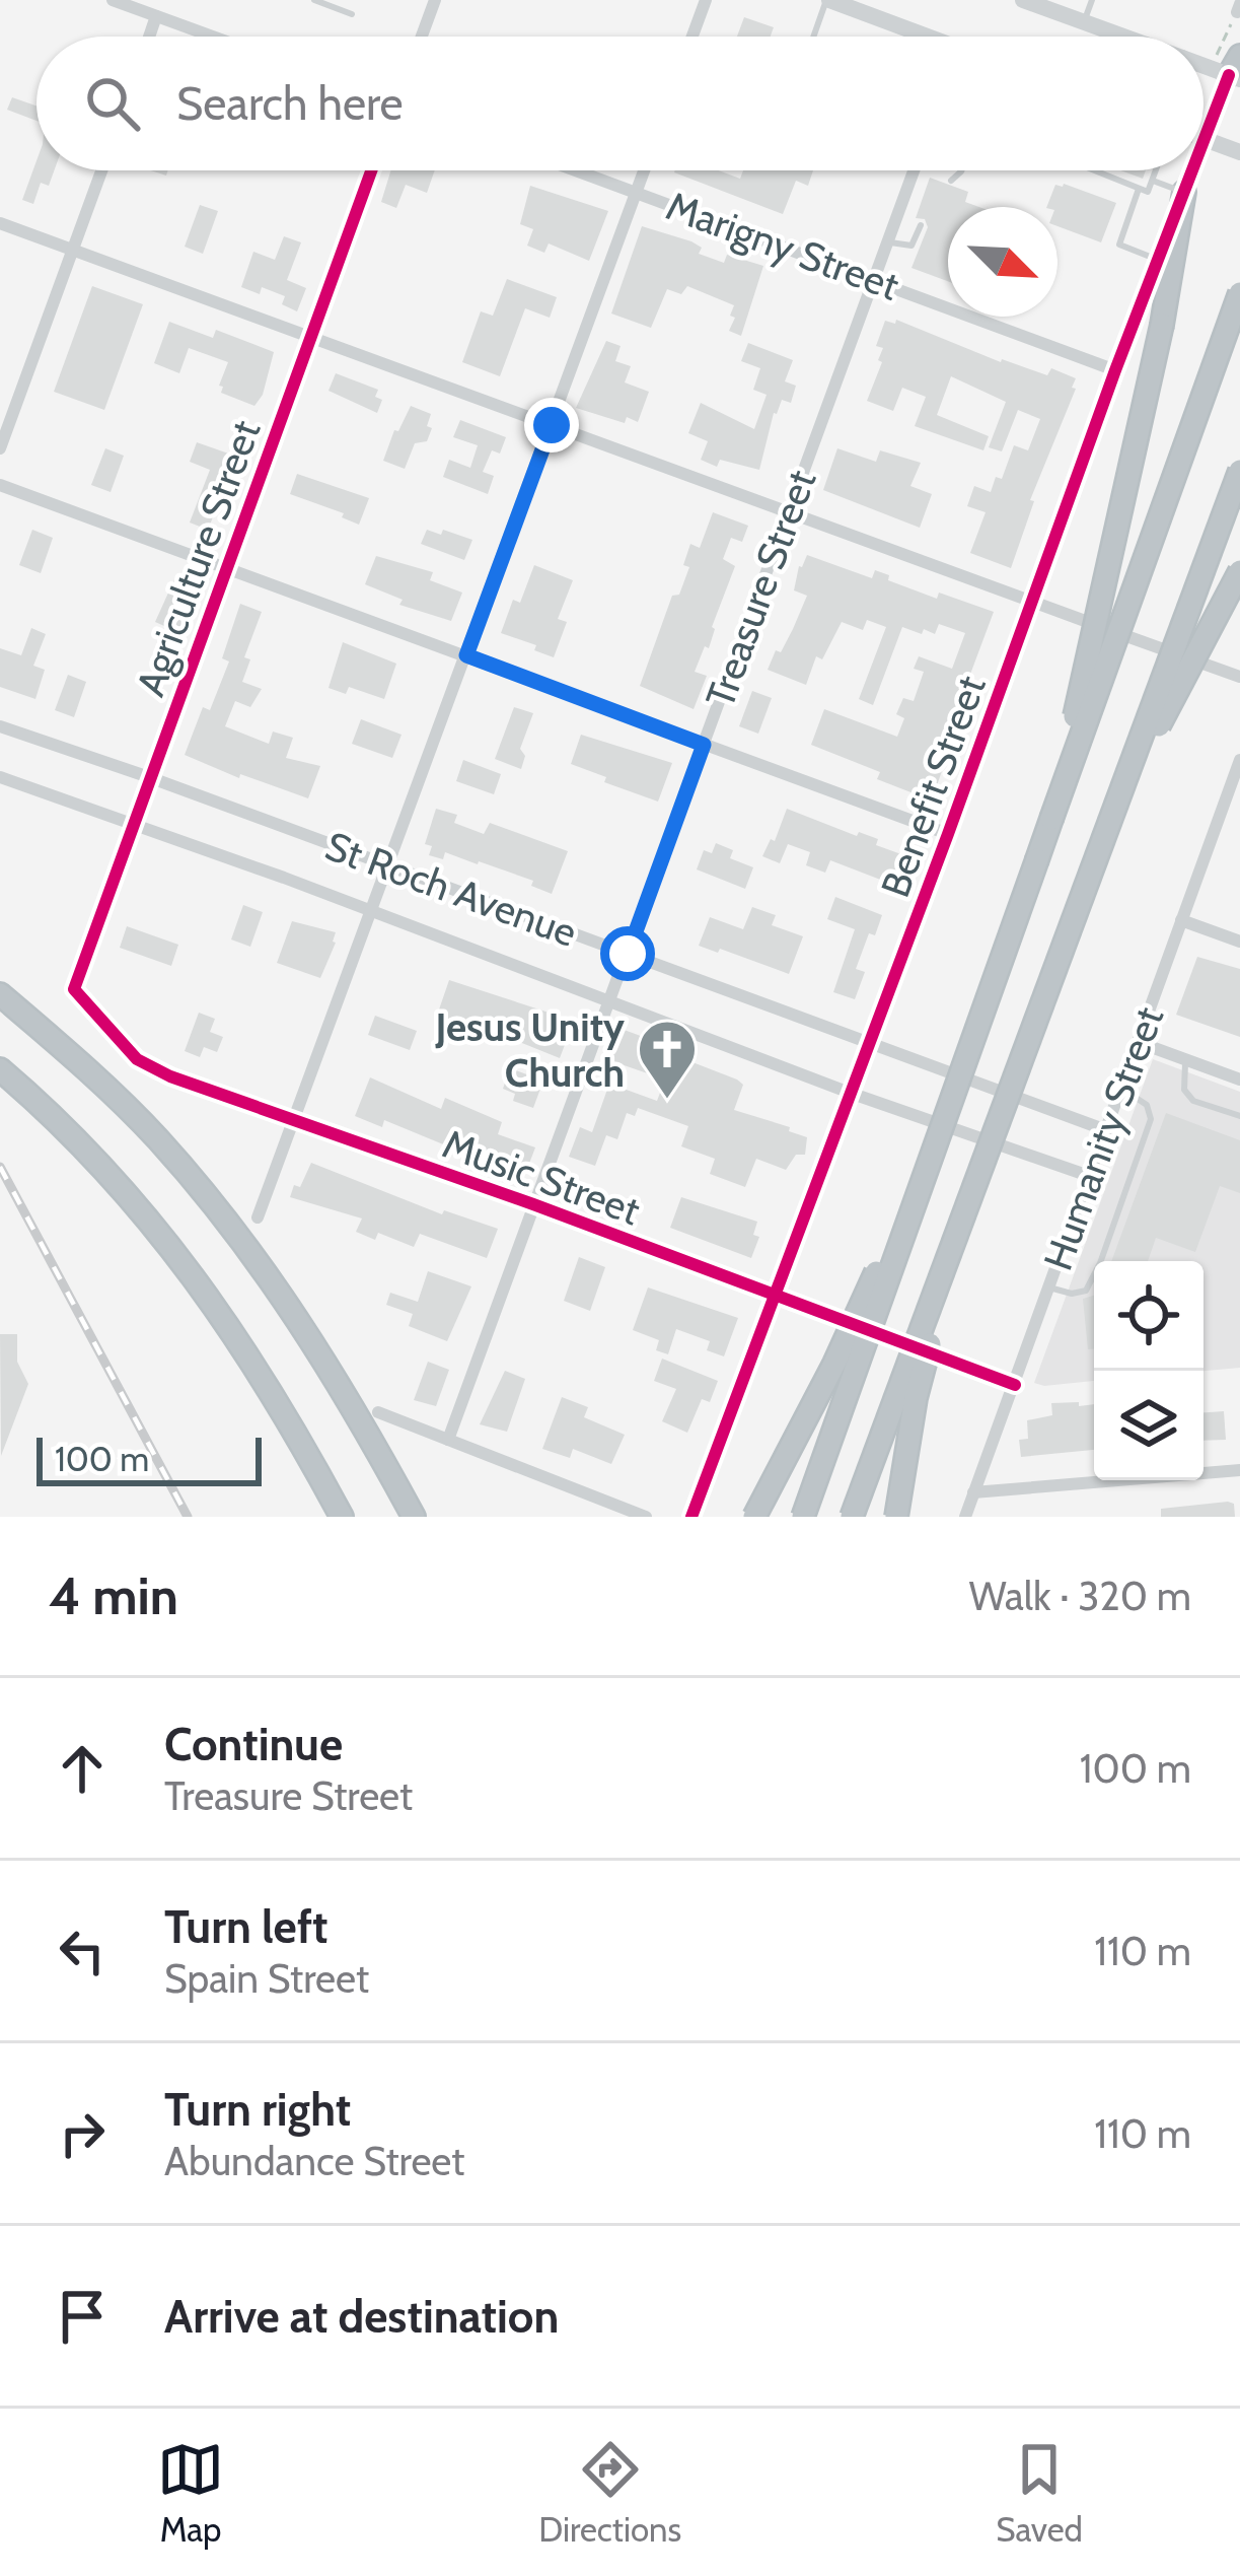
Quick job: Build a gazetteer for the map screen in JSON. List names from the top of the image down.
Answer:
{
  "streets": {
    "street": [
      "Marigny Street",
      "Agriculture Street",
      "Treasure Street",
      "Benefit Street",
      "St Roch Avenue",
      "Humanity Street",
      "Music Street"
    ]
  },
  "crossings": [
    ["Marigny Street", "Treasure Street"],
    ["Marigny Street", "Benefit Street"],
    ["Agriculture Street", "St Roch Avenue"],
    ["Agriculture Street", "Music Street"],
    ["Treasure Street", "St Roch Avenue"],
    ["Treasure Street", "Music Street"],
    ["Benefit Street", "St Roch Avenue"],
    ["Benefit Street", "Music Street"],
    ["St Roch Avenue", "Humanity Street"],
    ["Humanity Street", "Music Street"]
  ],
  "places": {
    "church": ["Jesus Unity Church"]
  },
  "scale_bar": "100 m",
  "north": "bottom right",
  "page": {
    "search": "Search here",
    "scale": "100 m",
    "heading": ["4 min", "Walk · 320 m"],
    "list": [
      ["Continue", "Treasure Street", "100 m"],
      ["Turn left", "Spain Street", "110 m"],
      ["Turn right", "Abundance Street", "110 m"],
      "Arrive at destination"
    ],
    "nav": ["Map", "Directions", "Saved"]
  }
}
